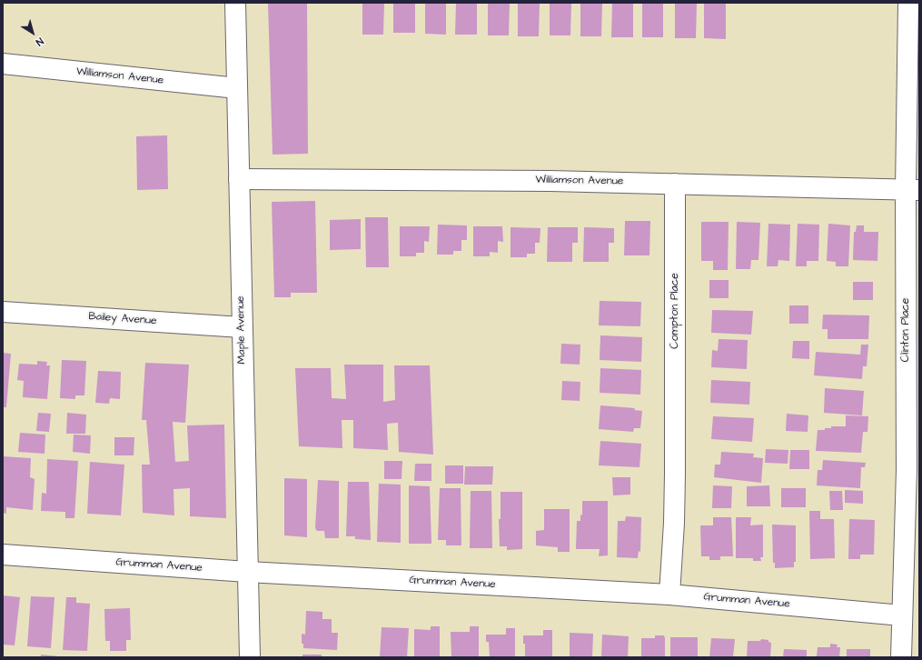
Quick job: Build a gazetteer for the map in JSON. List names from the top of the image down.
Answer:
{
  "streets": {
    "street": [
      "Williamson Avenue",
      "Compton Place",
      "Bailey Avenue",
      "Maple Avenue",
      "Clinton Place",
      "Grumman Avenue"
    ]
  },
  "crossings": [
    ["Williamson Avenue", "Compton Place"],
    ["Williamson Avenue", "Maple Avenue"],
    ["Williamson Avenue", "Clinton Place"],
    ["Compton Place", "Grumman Avenue"],
    ["Bailey Avenue", "Maple Avenue"],
    ["Maple Avenue", "Grumman Avenue"],
    ["Clinton Place", "Grumman Avenue"]
  ],
  "north": "bottom right"
}
